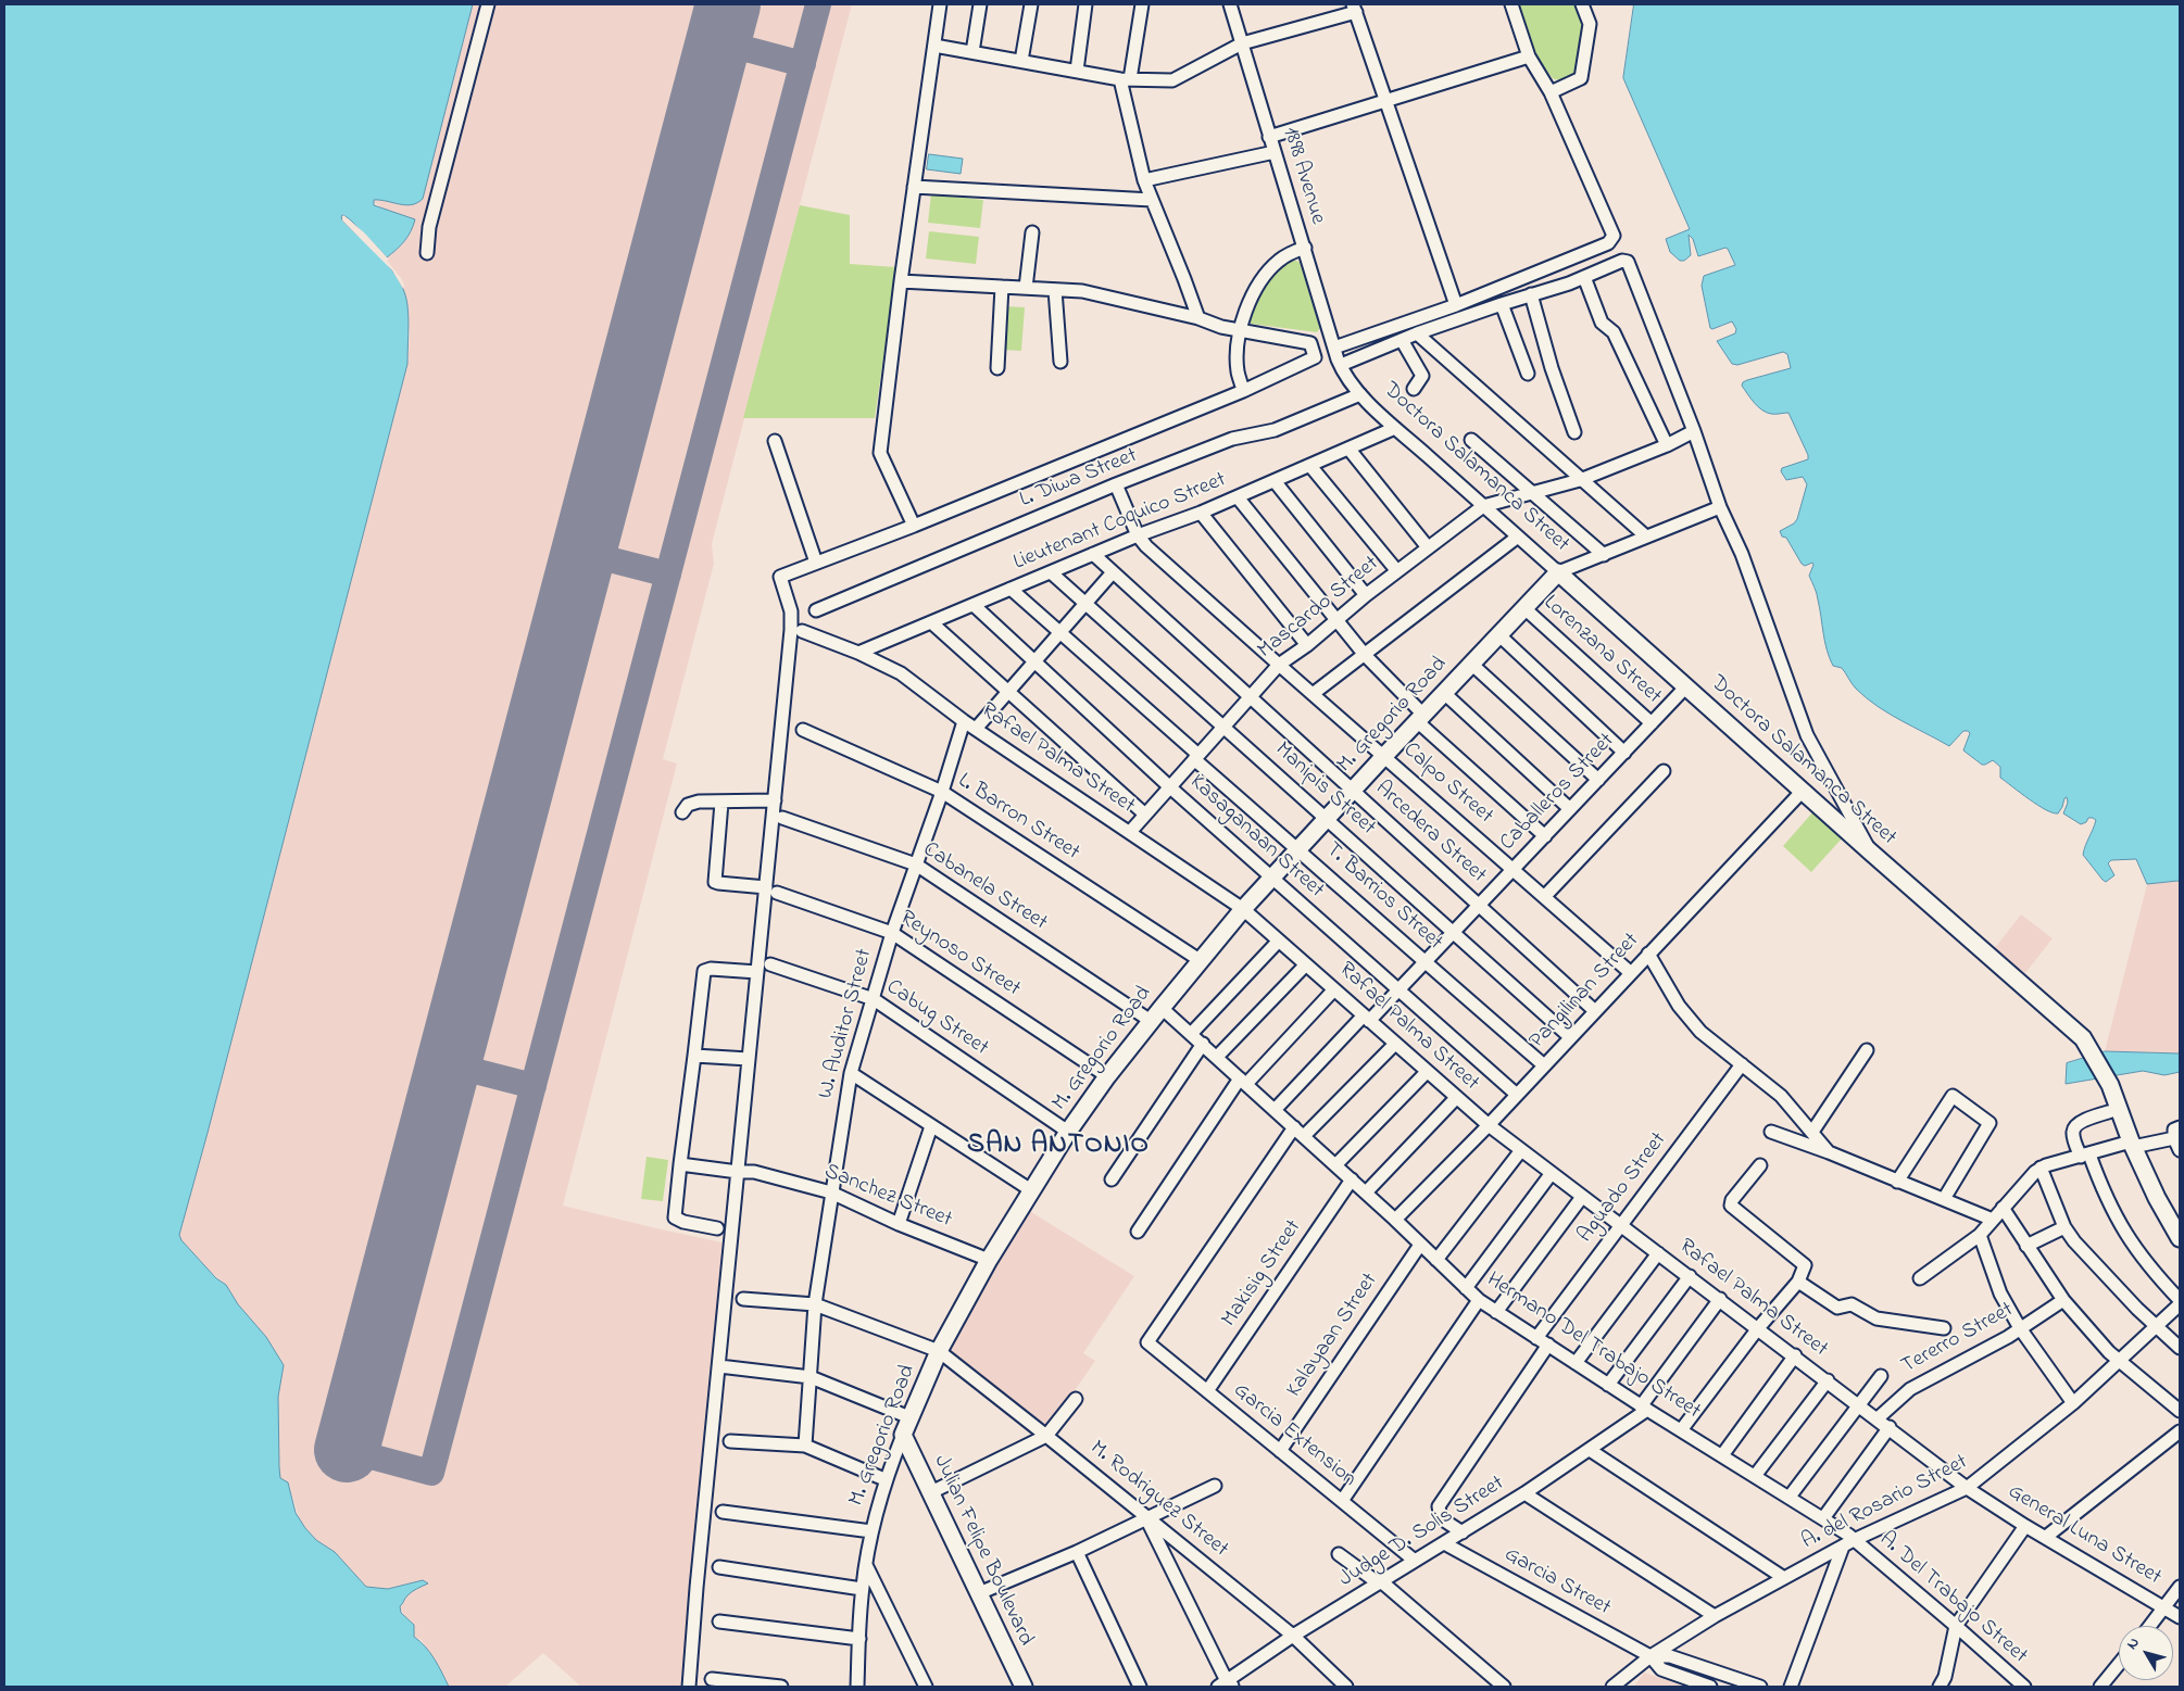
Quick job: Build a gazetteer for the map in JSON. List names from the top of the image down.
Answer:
{
  "streets": {
    "main road": ["Doctora Salamanca Street", "M. Gregorio Road", "Julian Felipe Boulevard"],
    "street": [
      "1898 Avenue",
      "L. Diwa Street",
      "Lieutenant Coquico Street",
      "Mascardo Street",
      "Lorenzana Street",
      "Rafael Palma Street",
      "Calpo Street",
      "Manipis Street",
      "Caballeros Street",
      "L. Barron Street",
      "Arcedera Street",
      "Kasaganaan Street",
      "Cabanela Street",
      "T. Barrios Street",
      "Reynoso Street",
      "Pangilinan Street",
      "Cabug Street",
      "W. Auditor Street",
      "Aguado Street",
      "Sanchez Street",
      "Makisig Street",
      "Kalayaan Street",
      "Tererro Street",
      "Hermano Del Trabajo Street",
      "Garcia Extension",
      "M. Rodriguez Street",
      "A. del Rosario Street",
      "Judge D. Solis Street",
      "General Luna Street",
      "Garcia Street",
      "A. Del Trabajo Street"
    ]
  },
  "crossings": [
    ["1898 Avenue", "Doctora Salamanca Street"],
    ["Doctora Salamanca Street", "L. Diwa Street"],
    ["Doctora Salamanca Street", "Lieutenant Coquico Street"],
    ["Doctora Salamanca Street", "Mascardo Street"],
    ["Doctora Salamanca Street", "M. Gregorio Road"],
    ["Doctora Salamanca Street", "Caballeros Street"],
    ["Doctora Salamanca Street", "Pangilinan Street"],
    ["Lieutenant Coquico Street", "Rafael Palma Street"],
    ["Lieutenant Coquico Street", "Calpo Street"],
    ["Lieutenant Coquico Street", "Manipis Street"],
    ["Lieutenant Coquico Street", "Arcedera Street"],
    ["Lieutenant Coquico Street", "Kasaganaan Street"],
    ["Lieutenant Coquico Street", "T. Barrios Street"],
    ["Mascardo Street", "Rafael Palma Street"],
    ["Mascardo Street", "Calpo Street"],
    ["Mascardo Street", "Manipis Street"],
    ["Mascardo Street", "Arcedera Street"],
    ["Mascardo Street", "Kasaganaan Street"],
    ["Mascardo Street", "T. Barrios Street"],
    ["Lorenzana Street", "M. Gregorio Road"],
    ["Lorenzana Street", "Caballeros Street"],
    ["M. Gregorio Road", "Rafael Palma Street"],
    ["M. Gregorio Road", "Calpo Street"],
    ["M. Gregorio Road", "Manipis Street"],
    ["M. Gregorio Road", "L. Barron Street"],
    ["M. Gregorio Road", "Arcedera Street"],
    ["M. Gregorio Road", "Kasaganaan Street"],
    ["M. Gregorio Road", "Cabanela Street"],
    ["M. Gregorio Road", "T. Barrios Street"],
    ["M. Gregorio Road", "Reynoso Street"],
    ["M. Gregorio Road", "Cabug Street"],
    ["M. Gregorio Road", "Sanchez Street"],
    ["M. Gregorio Road", "Hermano Del Trabajo Street"],
    ["M. Gregorio Road", "M. Rodriguez Street"],
    ["M. Gregorio Road", "Julian Felipe Boulevard"],
    ["Rafael Palma Street", "Caballeros Street"],
    ["Rafael Palma Street", "Pangilinan Street"],
    ["Rafael Palma Street", "W. Auditor Street"],
    ["Rafael Palma Street", "Aguado Street"],
    ["Rafael Palma Street", "Tererro Street"],
    ["Rafael Palma Street", "A. del Rosario Street"],
    ["Rafael Palma Street", "Judge D. Solis Street"],
    ["Rafael Palma Street", "General Luna Street"],
    ["Calpo Street", "Caballeros Street"],
    ["Calpo Street", "Pangilinan Street"],
    ["Manipis Street", "Caballeros Street"],
    ["Manipis Street", "Pangilinan Street"],
    ["Caballeros Street", "Arcedera Street"],
    ["Caballeros Street", "Kasaganaan Street"],
    ["Caballeros Street", "T. Barrios Street"],
    ["Caballeros Street", "Hermano Del Trabajo Street"],
    ["L. Barron Street", "W. Auditor Street"],
    ["Arcedera Street", "Pangilinan Street"],
    ["Kasaganaan Street", "Pangilinan Street"],
    ["Cabanela Street", "W. Auditor Street"],
    ["Cabanela Street", "Hermano Del Trabajo Street"],
    ["T. Barrios Street", "Pangilinan Street"],
    ["Reynoso Street", "W. Auditor Street"],
    ["Pangilinan Street", "Hermano Del Trabajo Street"],
    ["Cabug Street", "W. Auditor Street"],
    ["W. Auditor Street", "Sanchez Street"],
    ["W. Auditor Street", "M. Rodriguez Street"],
    ["Aguado Street", "Hermano Del Trabajo Street"],
    ["Makisig Street", "Hermano Del Trabajo Street"],
    ["Makisig Street", "Garcia Extension"],
    ["Kalayaan Street", "Hermano Del Trabajo Street"],
    ["Kalayaan Street", "Garcia Extension"],
    ["Hermano Del Trabajo Street", "Garcia Extension"],
    ["Hermano Del Trabajo Street", "A. del Rosario Street"],
    ["Hermano Del Trabajo Street", "Judge D. Solis Street"],
    ["Hermano Del Trabajo Street", "A. Del Trabajo Street"],
    ["Garcia Extension", "Judge D. Solis Street"],
    ["M. Rodriguez Street", "Judge D. Solis Street"],
    ["A. del Rosario Street", "General Luna Street"],
    ["A. del Rosario Street", "Garcia Street"],
    ["A. del Rosario Street", "A. Del Trabajo Street"],
    ["Judge D. Solis Street", "Garcia Street"]
  ],
  "districts": ["SAN ANTONIO"],
  "north": "top left"
}
